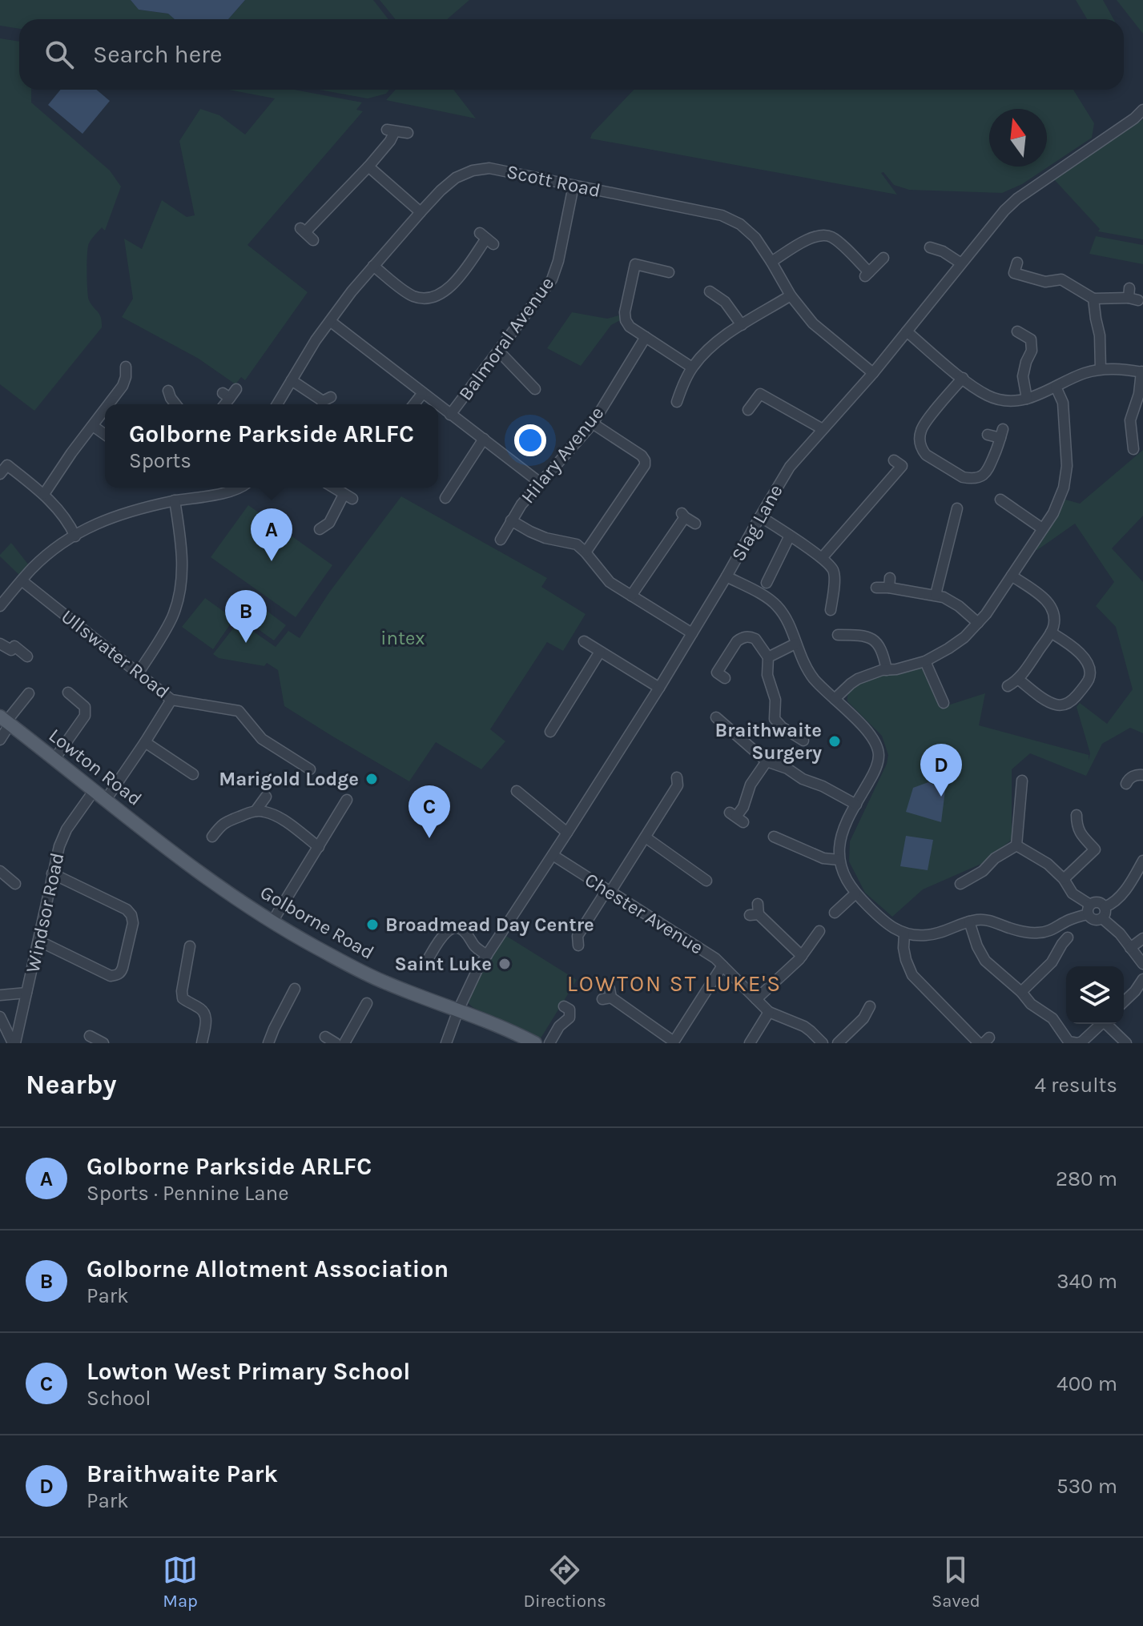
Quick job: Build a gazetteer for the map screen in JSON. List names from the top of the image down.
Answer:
{
  "streets": {
    "main road": ["Lowton Road", "Golborne Road"],
    "street": [
      "Scott Road",
      "Balmoral Avenue",
      "Hilary Avenue",
      "Slag Lane",
      "Ullswater Road",
      "Windsor Road",
      "Chester Avenue"
    ]
  },
  "crossings": [
    ["Scott Road", "Balmoral Avenue"],
    ["Scott Road", "Slag Lane"],
    ["Slag Lane", "Chester Avenue"],
    ["Slag Lane", "Golborne Road"],
    ["Lowton Road", "Windsor Road"],
    ["Lowton Road", "Golborne Road"]
  ],
  "districts": ["LOWTON ST LUKE'S"],
  "parks": ["intex"],
  "places": [
    "Braithwaite Surgery",
    "Marigold Lodge",
    "Broadmead Day Centre",
    "Saint Luke"
  ],
  "north": "top",
  "page": {
    "search": "Search here",
    "popup": ["Golborne Parkside ARLFC", "Sports"],
    "pins": [
      "A",
      "B",
      "D",
      "C"
    ],
    "heading": ["Nearby", "4 results"],
    "list": [
      {
        "mark": "A",
        "name": "Golborne Parkside ARLFC",
        "note": "Sports · Pennine Lane",
        "value": "280 m"
      },
      {
        "mark": "B",
        "name": "Golborne Allotment Association",
        "note": "Park",
        "value": "340 m"
      },
      {
        "mark": "C",
        "name": "Lowton West Primary School",
        "note": "School",
        "value": "400 m"
      },
      {
        "mark": "D",
        "name": "Braithwaite Park",
        "note": "Park",
        "value": "530 m"
      }
    ],
    "nav": ["Map", "Directions", "Saved"]
  }
}
